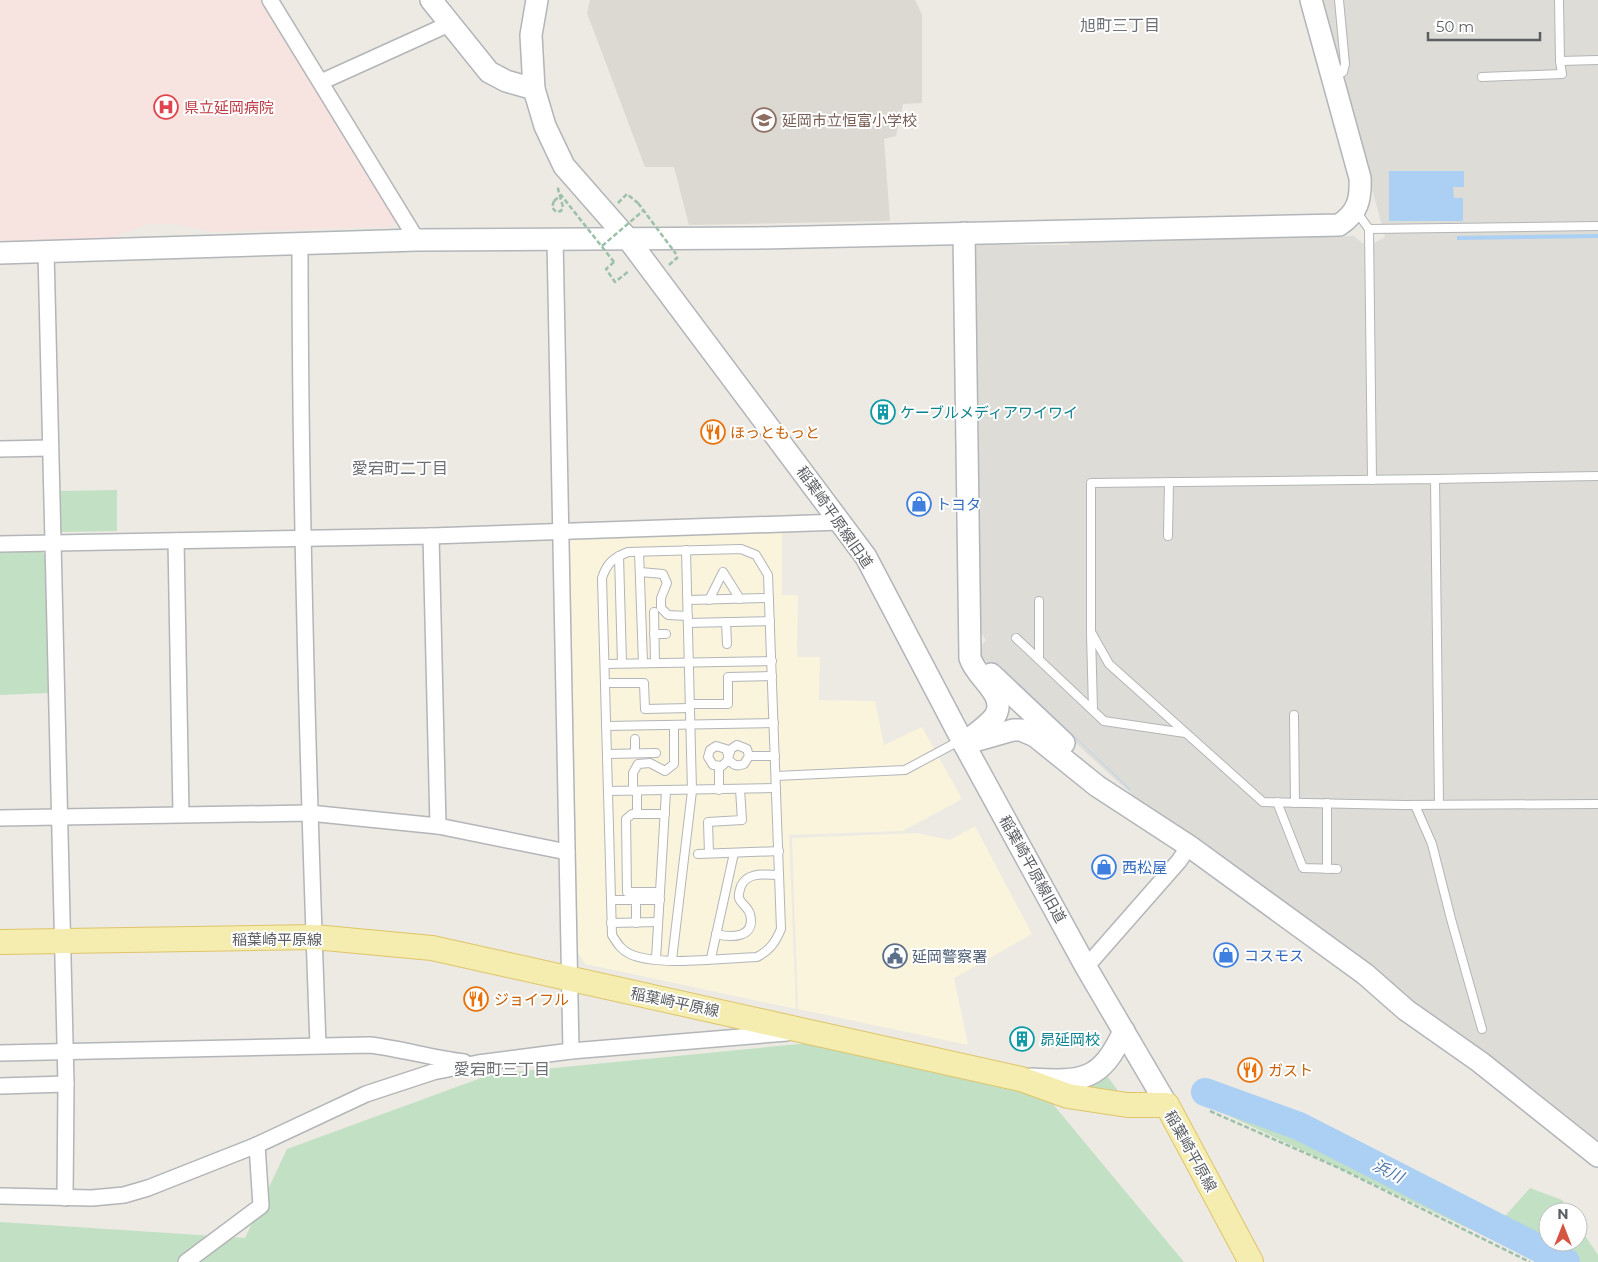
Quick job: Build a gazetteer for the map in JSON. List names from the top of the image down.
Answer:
{
  "streets": {
    "main road": ["稲葉崎平原線"],
    "street": ["稲葉崎平原線旧道"]
  },
  "crossings": [
    ["稲葉崎平原線旧道", "稲葉崎平原線"]
  ],
  "districts": ["旭町三丁目", "愛宕町二丁目", "愛宕町三丁目"],
  "water": ["浜川"],
  "places": {
    "hospital": ["県立延岡病院"],
    "school or university": ["延岡市立恒富小学校"],
    "building": ["ケーブルメディアワイワイ", "昴延岡校"],
    "restaurant": ["ほっともっと", "ジョイフル", "ガスト"],
    "shop": ["トヨタ", "西松屋", "コスモス"],
    "public building": ["延岡警察署"]
  },
  "scale_bar": "50 m",
  "north": "top"
}
